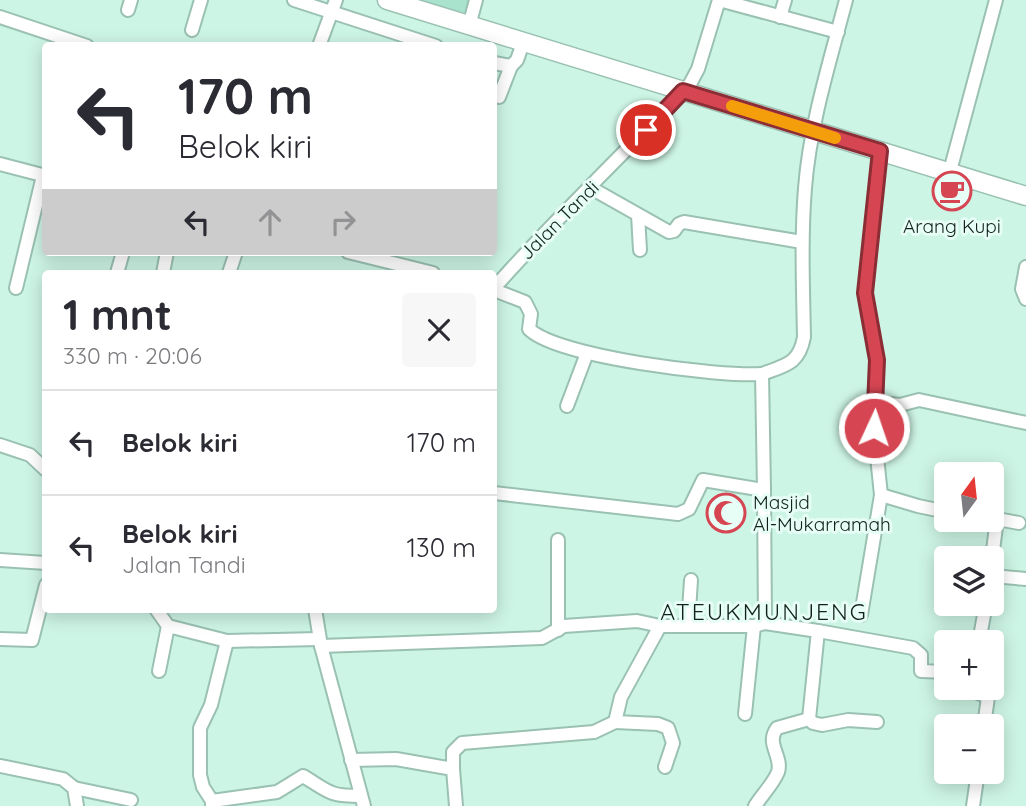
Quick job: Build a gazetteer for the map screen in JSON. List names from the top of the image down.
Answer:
{
  "streets": {
    "street": ["Jalan Tandi"]
  },
  "districts": ["ATEUKMUNJENG"],
  "places": {
    "cafe": ["Arang Kupi"],
    "mosque": ["Masjid Al-Mukarramah"]
  },
  "north": "top",
  "page": {
    "turn": ["170 m", "Belok kiri"],
    "heading": ["1 mnt", "330 m · 20:06"],
    "list": [
      {
        "name": "Belok kiri",
        "value": "170 m"
      },
      {
        "name": "Belok kiri",
        "note": "Jalan Tandi",
        "value": "130 m"
      }
    ],
    "map_buttons": ["+", "−"]
  }
}
